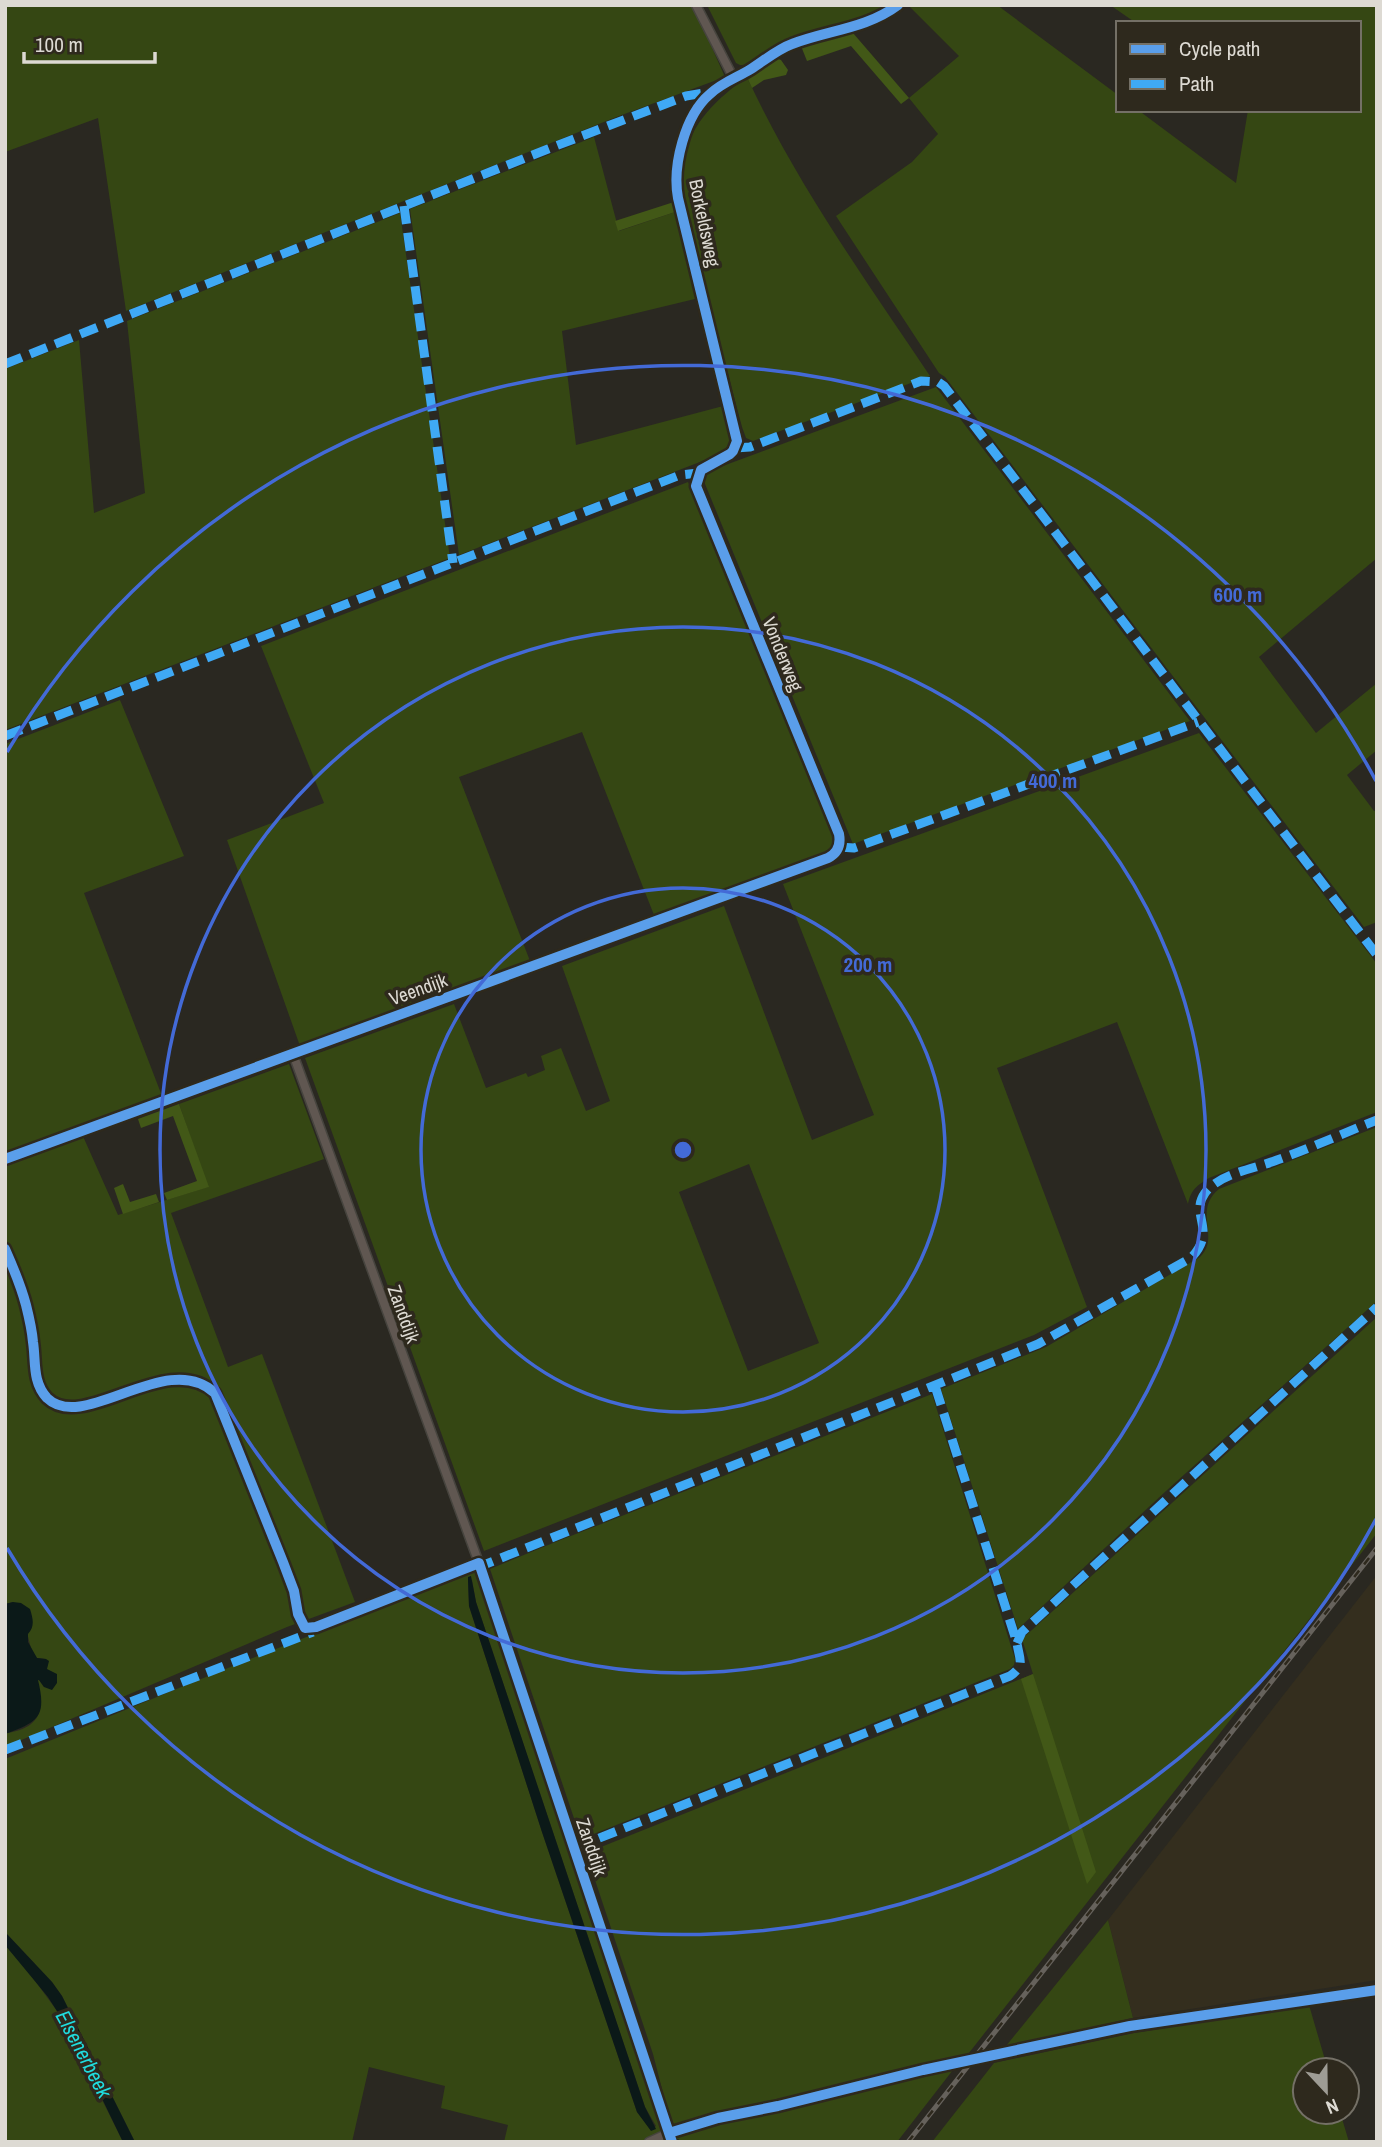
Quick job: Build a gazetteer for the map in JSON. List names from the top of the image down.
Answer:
{
  "streets": {
    "street": [
      "Borkeldsweg",
      "Vonderweg",
      "Veendijk",
      "Zanddijk"
    ]
  },
  "crossings": [
    ["Borkeldsweg", "Vonderweg"],
    ["Vonderweg", "Veendijk"],
    ["Veendijk", "Zanddijk"]
  ],
  "water": ["Elsenerbeek"],
  "legend": ["Cycle path", "Path"],
  "scale_bar": "100 m",
  "north": "bottom",
  "rings": ["600 m", "400 m", "200 m"]
}
